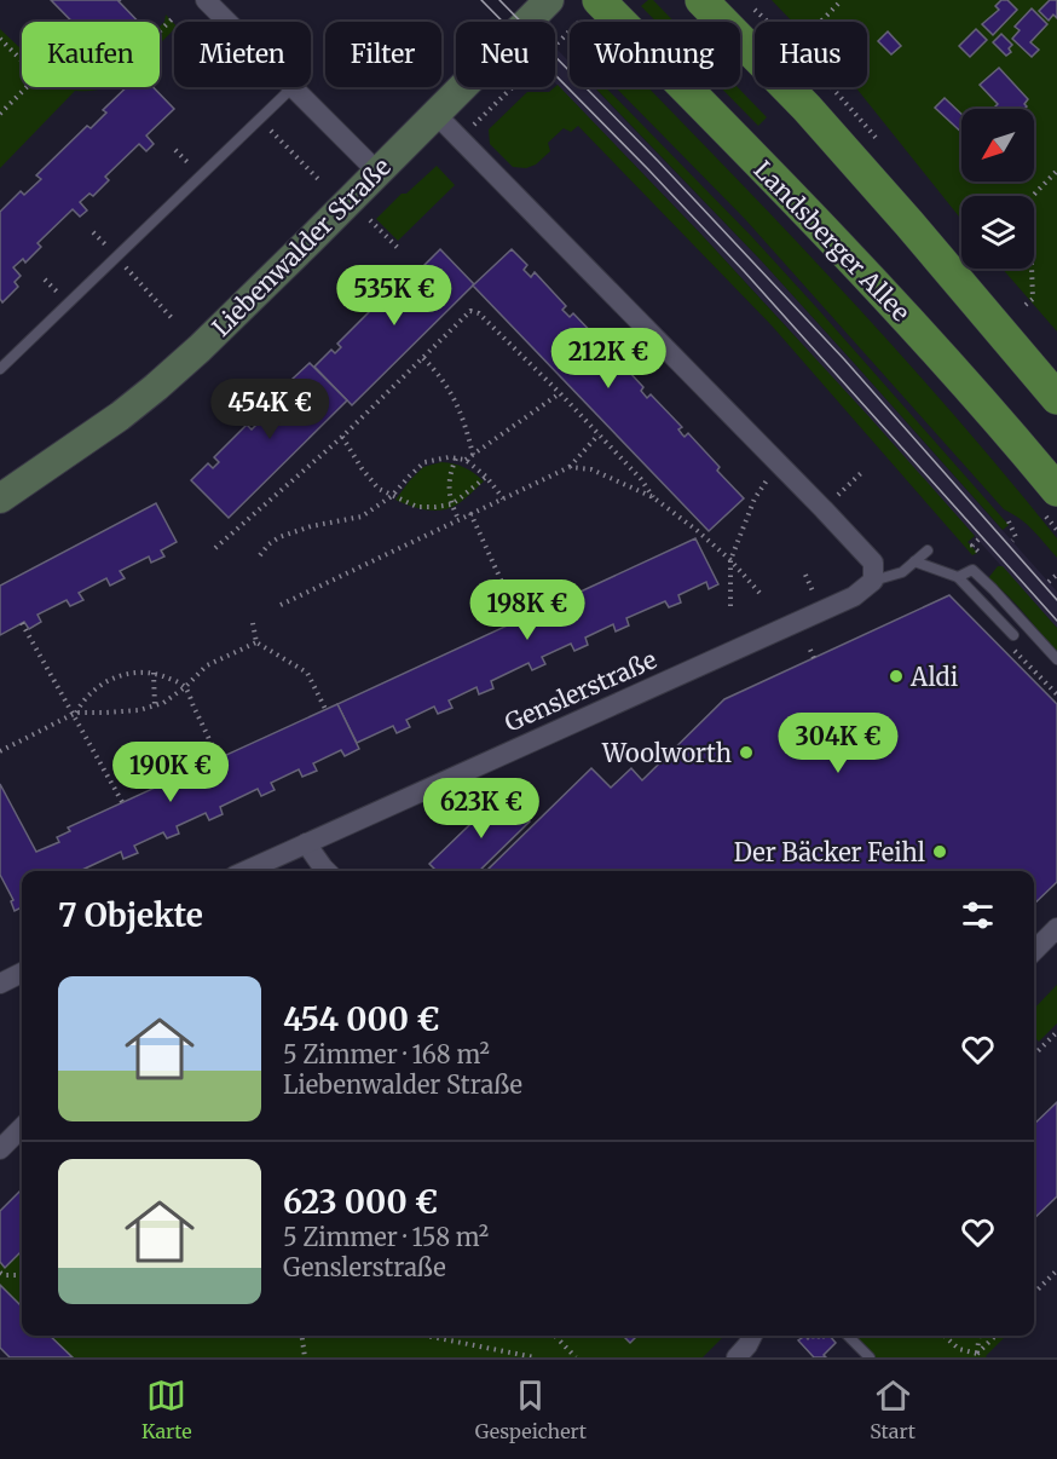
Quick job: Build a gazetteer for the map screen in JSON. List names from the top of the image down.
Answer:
{
  "streets": {
    "main road": ["Landsberger Allee"],
    "street": ["Liebenwalder Straße", "Genslerstraße"]
  },
  "places": ["Aldi", "Woolworth", "Der Bäcker Feihl"],
  "north": "bottom left",
  "page": {
    "chip": [
      "Kaufen",
      "Mieten",
      "Filter",
      "Neu",
      "Wohnung",
      "Haus"
    ],
    "price": [
      "535K €",
      "212K €",
      "454K €",
      "198K €",
      "304K €",
      "190K €",
      "623K €"
    ],
    "heading": "7 Objekte",
    "list": [
      {
        "name": "454 000 €",
        "note": "5 Zimmer · 168 m² · Liebenwalder Straße"
      },
      {
        "name": "623 000 €",
        "note": "5 Zimmer · 158 m² · Genslerstraße"
      }
    ],
    "tabs": ["Karte", "Gespeichert", "Start"]
  }
}
